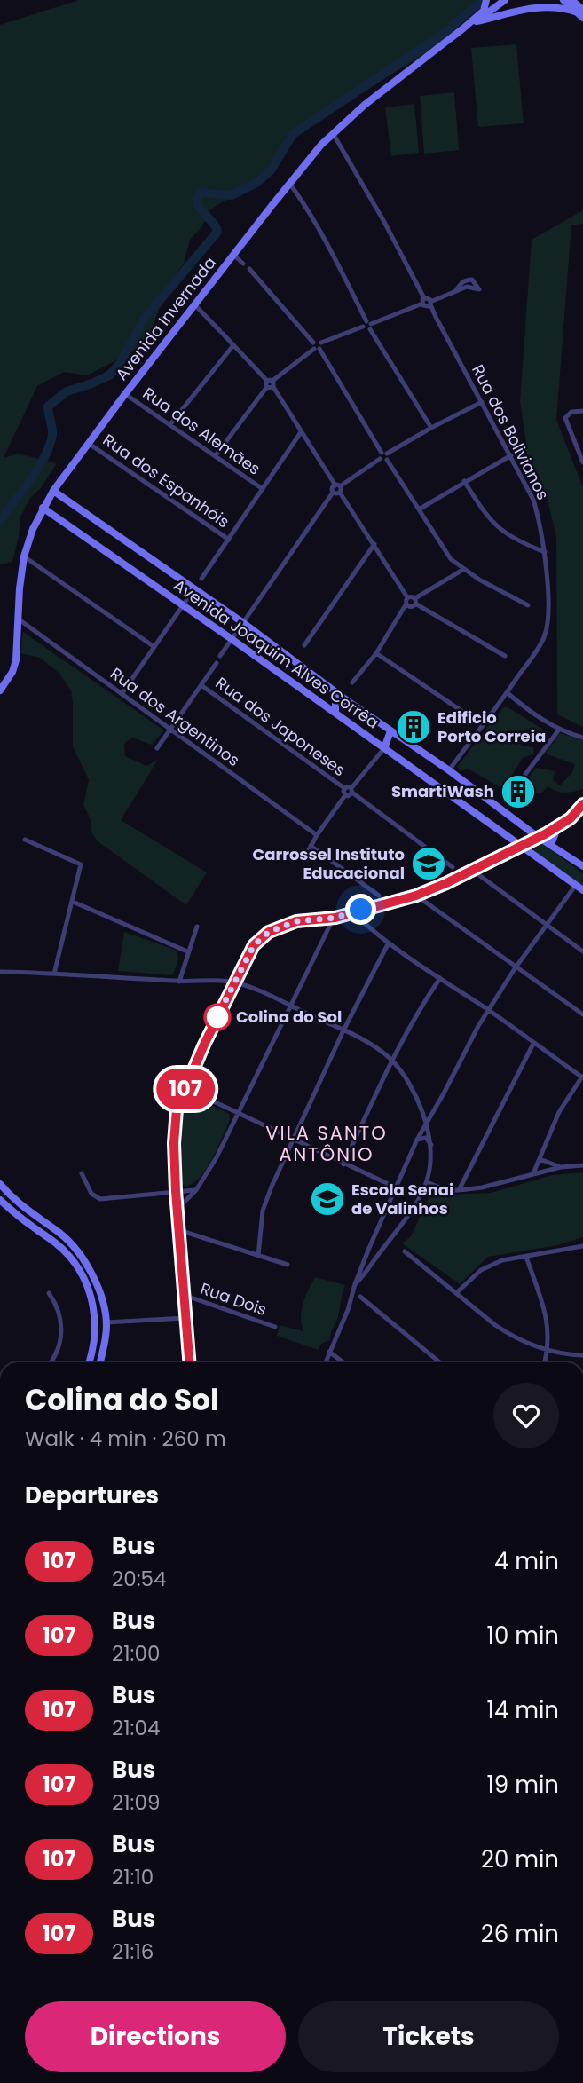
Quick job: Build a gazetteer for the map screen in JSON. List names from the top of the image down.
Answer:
{
  "streets": {
    "main road": ["Avenida Invernada", "Avenida Joaquim Alves Corrêa"],
    "street": [
      "Rua dos Alemães",
      "Rua dos Bolivianos",
      "Rua dos Espanhóis",
      "Rua dos Argentinos",
      "Rua dos Japoneses",
      "Rua Dois"
    ]
  },
  "crossings": [
    ["Avenida Invernada", "Rua dos Alemães"],
    ["Avenida Invernada", "Rua dos Espanhóis"],
    ["Avenida Invernada", "Avenida Joaquim Alves Corrêa"],
    ["Avenida Invernada", "Rua dos Argentinos"],
    ["Rua dos Bolivianos", "Avenida Joaquim Alves Corrêa"]
  ],
  "districts": ["VILA SANTO ANTÔNIO"],
  "places": {
    "building": ["Edificio Porto Correia", "SmartiWash"],
    "school or university": ["Carrossel Instituto Educacional", "Escola Senai de Valinhos"],
    "other": ["Colina do Sol"]
  },
  "lines": ["bus line 107"],
  "page": {
    "on_map": "107",
    "heading": [
      ["Colina do Sol", "Walk · 4 min · 260 m"],
      "Departures"
    ],
    "list": [
      {
        "mark": "107",
        "name": "Bus",
        "note": "20:54",
        "value": "4 min"
      },
      {
        "mark": "107",
        "name": "Bus",
        "note": "21:00",
        "value": "10 min"
      },
      {
        "mark": "107",
        "name": "Bus",
        "note": "21:04",
        "value": "14 min"
      },
      {
        "mark": "107",
        "name": "Bus",
        "note": "21:09",
        "value": "19 min"
      },
      {
        "mark": "107",
        "name": "Bus",
        "note": "21:10",
        "value": "20 min"
      },
      {
        "mark": "107",
        "name": "Bus",
        "note": "21:16",
        "value": "26 min"
      }
    ],
    "buttons": ["Directions", "Tickets"]
  }
}
